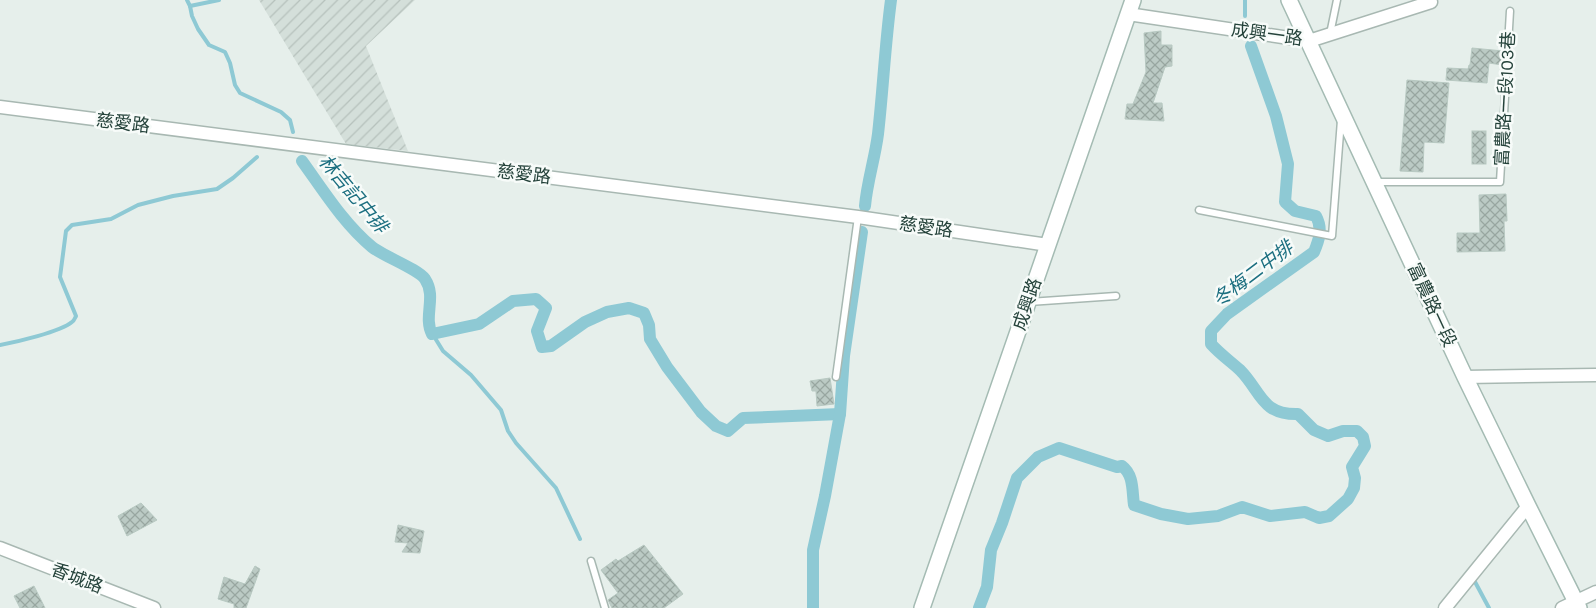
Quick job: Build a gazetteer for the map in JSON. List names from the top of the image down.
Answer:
{
  "streets": {
    "street": [
      "成興一路",
      "慈愛路",
      "成興路",
      "富農路一段",
      "香城路"
    ],
    "lane": ["富農路一段103巷"]
  },
  "crossings": [
    ["成興一路", "成興路"],
    ["成興一路", "富農路一段"],
    ["富農路一段103巷", "富農路一段"],
    ["慈愛路", "成興路"]
  ],
  "water": ["林吉記中排", "冬梅二中排"]
}
